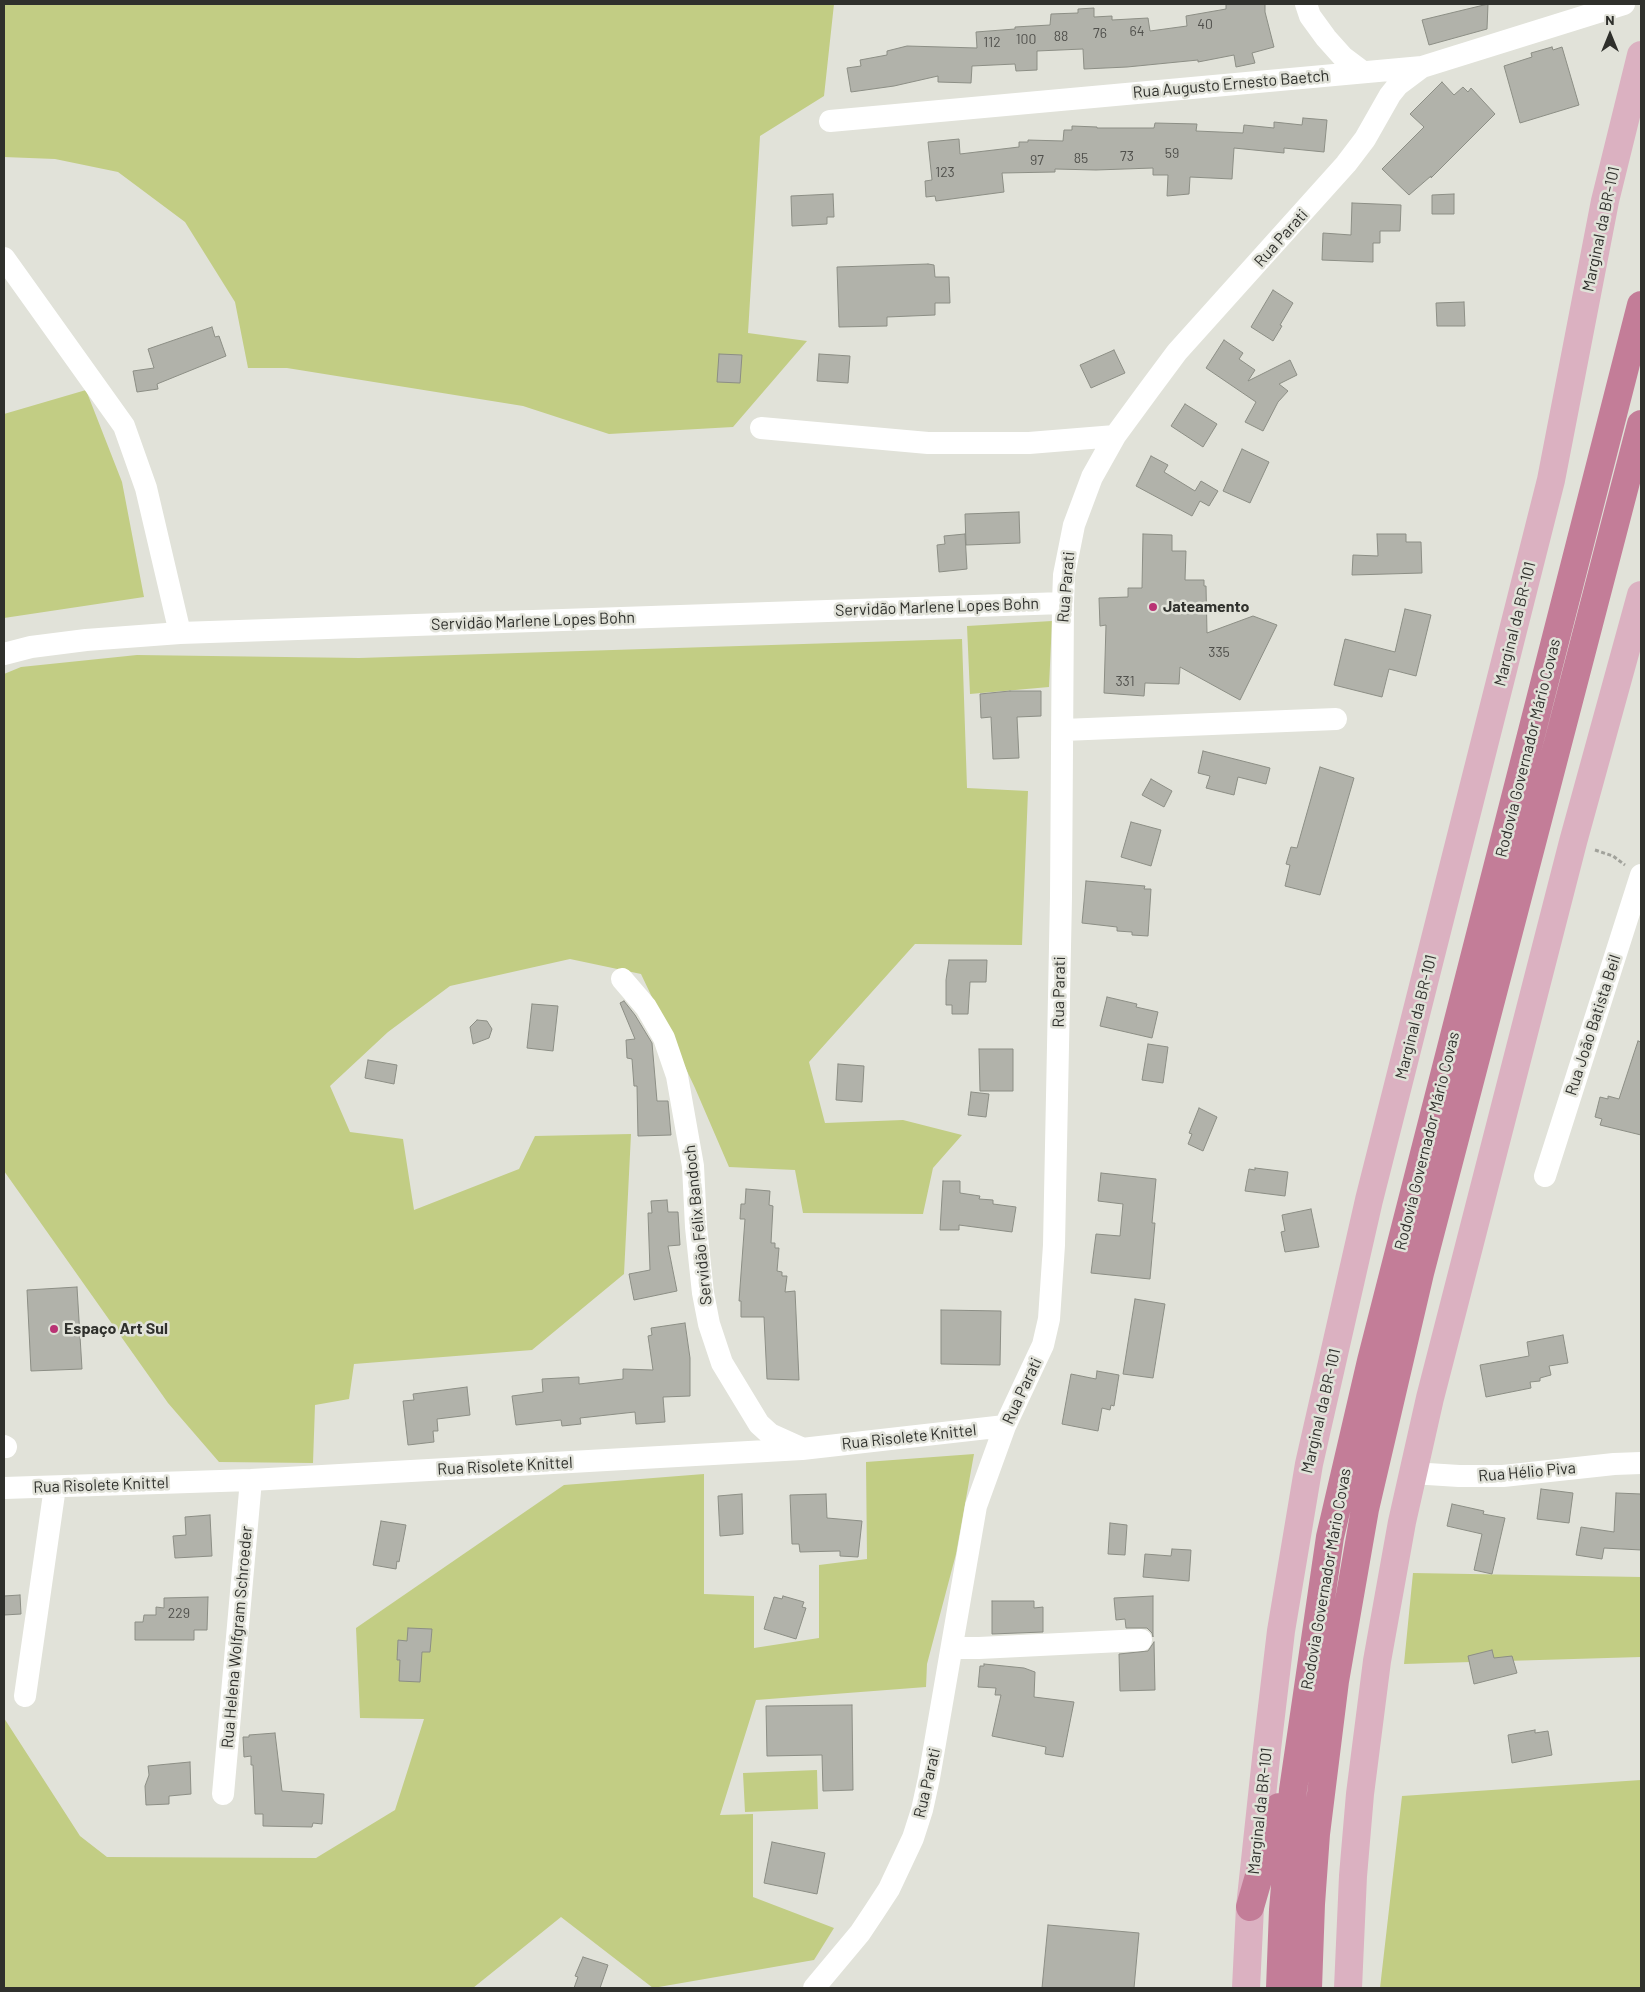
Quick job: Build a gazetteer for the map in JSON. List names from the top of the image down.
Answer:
{
  "streets": {
    "highway": ["Rodovia Governador Mário Covas"],
    "main road": ["Marginal da BR-101"],
    "street": [
      "Rua Augusto Ernesto Baetch",
      "Rua Parati",
      "Servidão Marlene Lopes Bohn",
      "Rua João Batista Beil",
      "Servidão Félix Bandoch",
      "Rua Risolete Knittel",
      "Rua Hélio Piva",
      "Rua Helena Wolfgram Schroeder"
    ]
  },
  "crossings": [
    ["Rua Augusto Ernesto Baetch", "Rua Parati"],
    ["Rua Parati", "Servidão Marlene Lopes Bohn"],
    ["Rua Parati", "Rua Risolete Knittel"],
    ["Servidão Félix Bandoch", "Rua Risolete Knittel"],
    ["Rua Risolete Knittel", "Rua Helena Wolfgram Schroeder"]
  ],
  "places": ["Jateamento", "Espaço Art Sul"],
  "house_numbers": [
    "40",
    "64",
    "76",
    "88",
    "100",
    "112",
    "59",
    "73",
    "85",
    "97",
    "123",
    "335",
    "331",
    "229"
  ],
  "north": "top"
}
